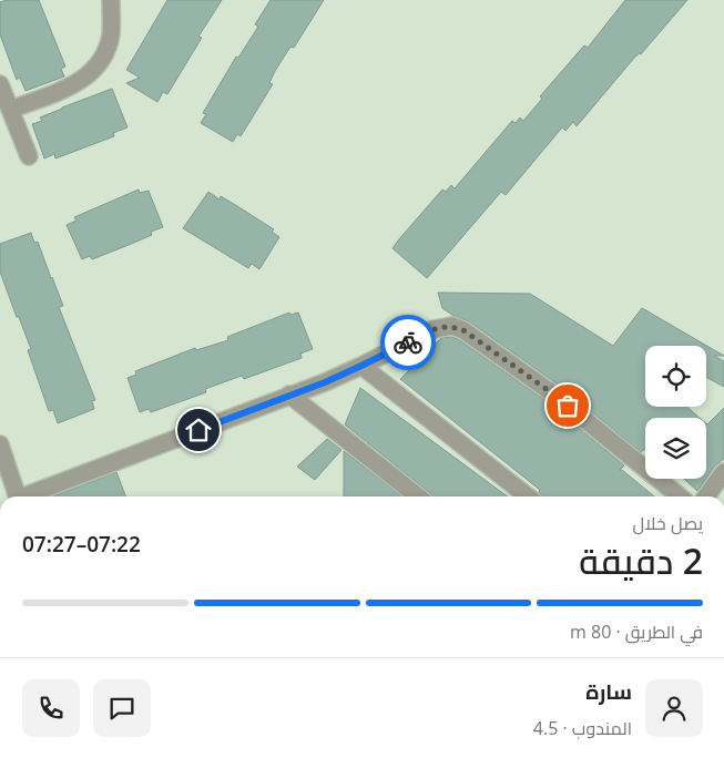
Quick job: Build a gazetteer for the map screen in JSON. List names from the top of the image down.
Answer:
{
  "page": {
    "heading": ["2 دقيقة", "يصل خلال", "07:22–07:27"],
    "panel": ["سارة", "المندوب · 4.5"],
    "bar": "في الطريق · 80 m"
  }
}
